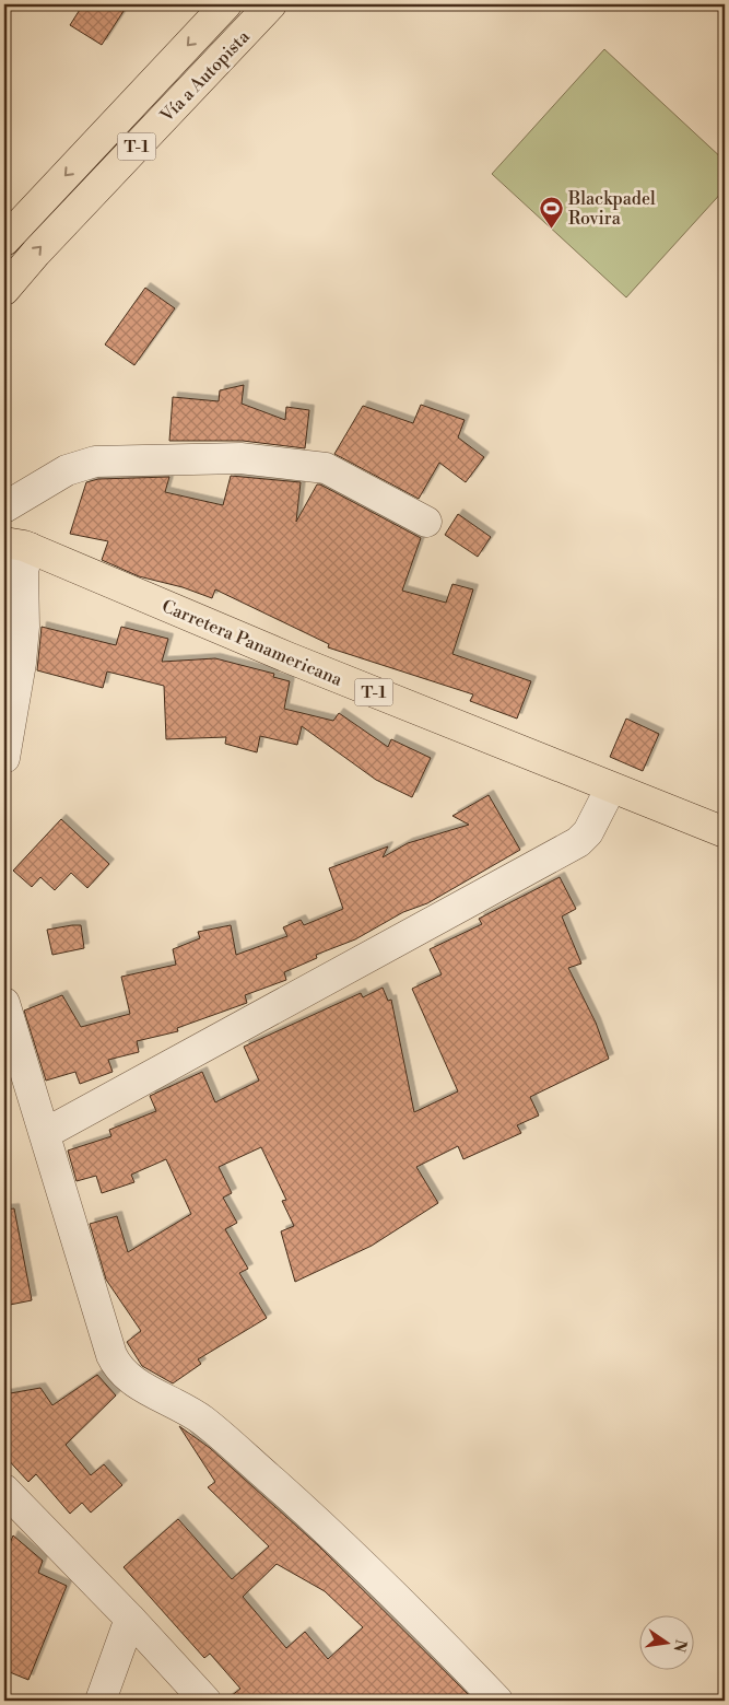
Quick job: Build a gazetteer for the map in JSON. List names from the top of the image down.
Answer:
{
  "streets": {
    "highway": ["Vía a Autopista", "T-1", "Carretera Panamericana"]
  },
  "places": {
    "sports": ["Blackpadel Rovira"]
  },
  "north": "right"
}
